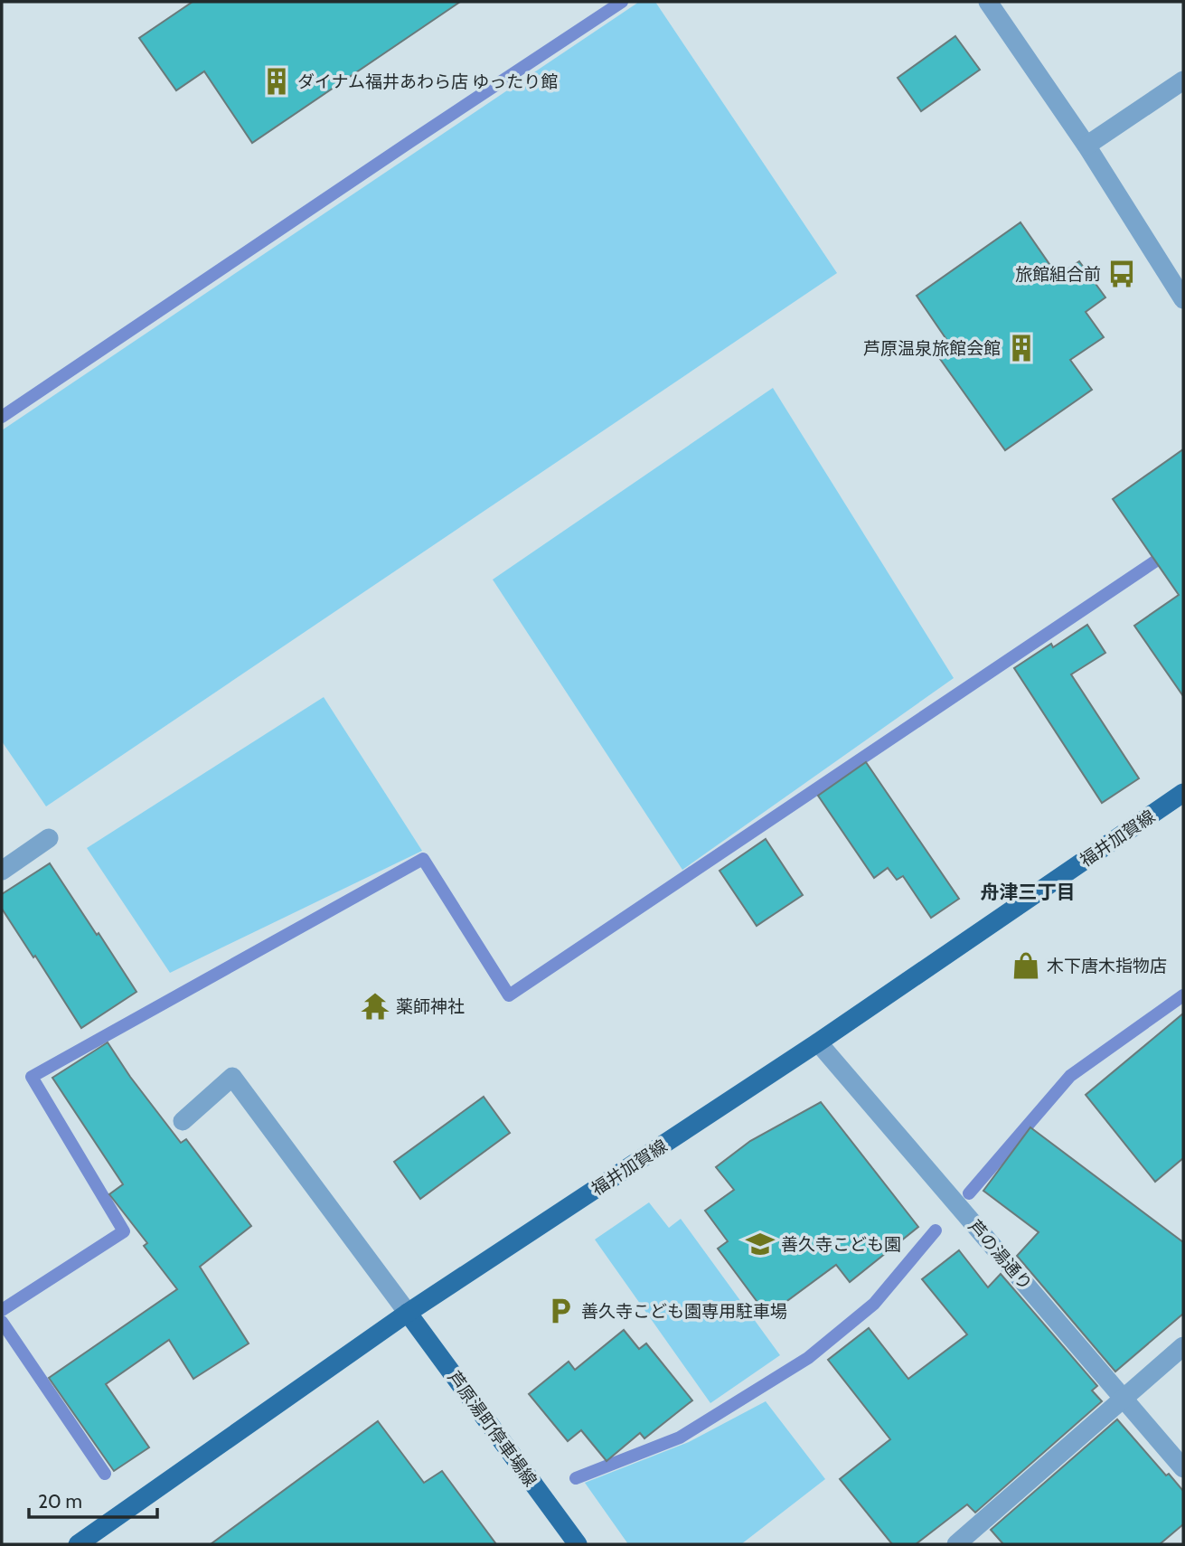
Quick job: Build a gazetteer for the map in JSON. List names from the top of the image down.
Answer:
{
  "streets": {
    "main road": ["福井加賀線", "芦原湯町停車場線"],
    "street": ["芦の湯通り"]
  },
  "crossings": [
    ["福井加賀線", "芦の湯通り"],
    ["福井加賀線", "芦原湯町停車場線"]
  ],
  "districts": ["舟津三丁目"],
  "places": {
    "building": ["ダイナム福井あわら店 ゆったり館", "芦原温泉旅館会館"],
    "bus stop": ["旅館組合前"],
    "shop": ["木下唐木指物店"],
    "temple": ["薬師神社"],
    "school or university": ["善久寺こども園"],
    "parking": ["善久寺こども園専用駐車場"]
  },
  "scale_bar": "20 m"
}
